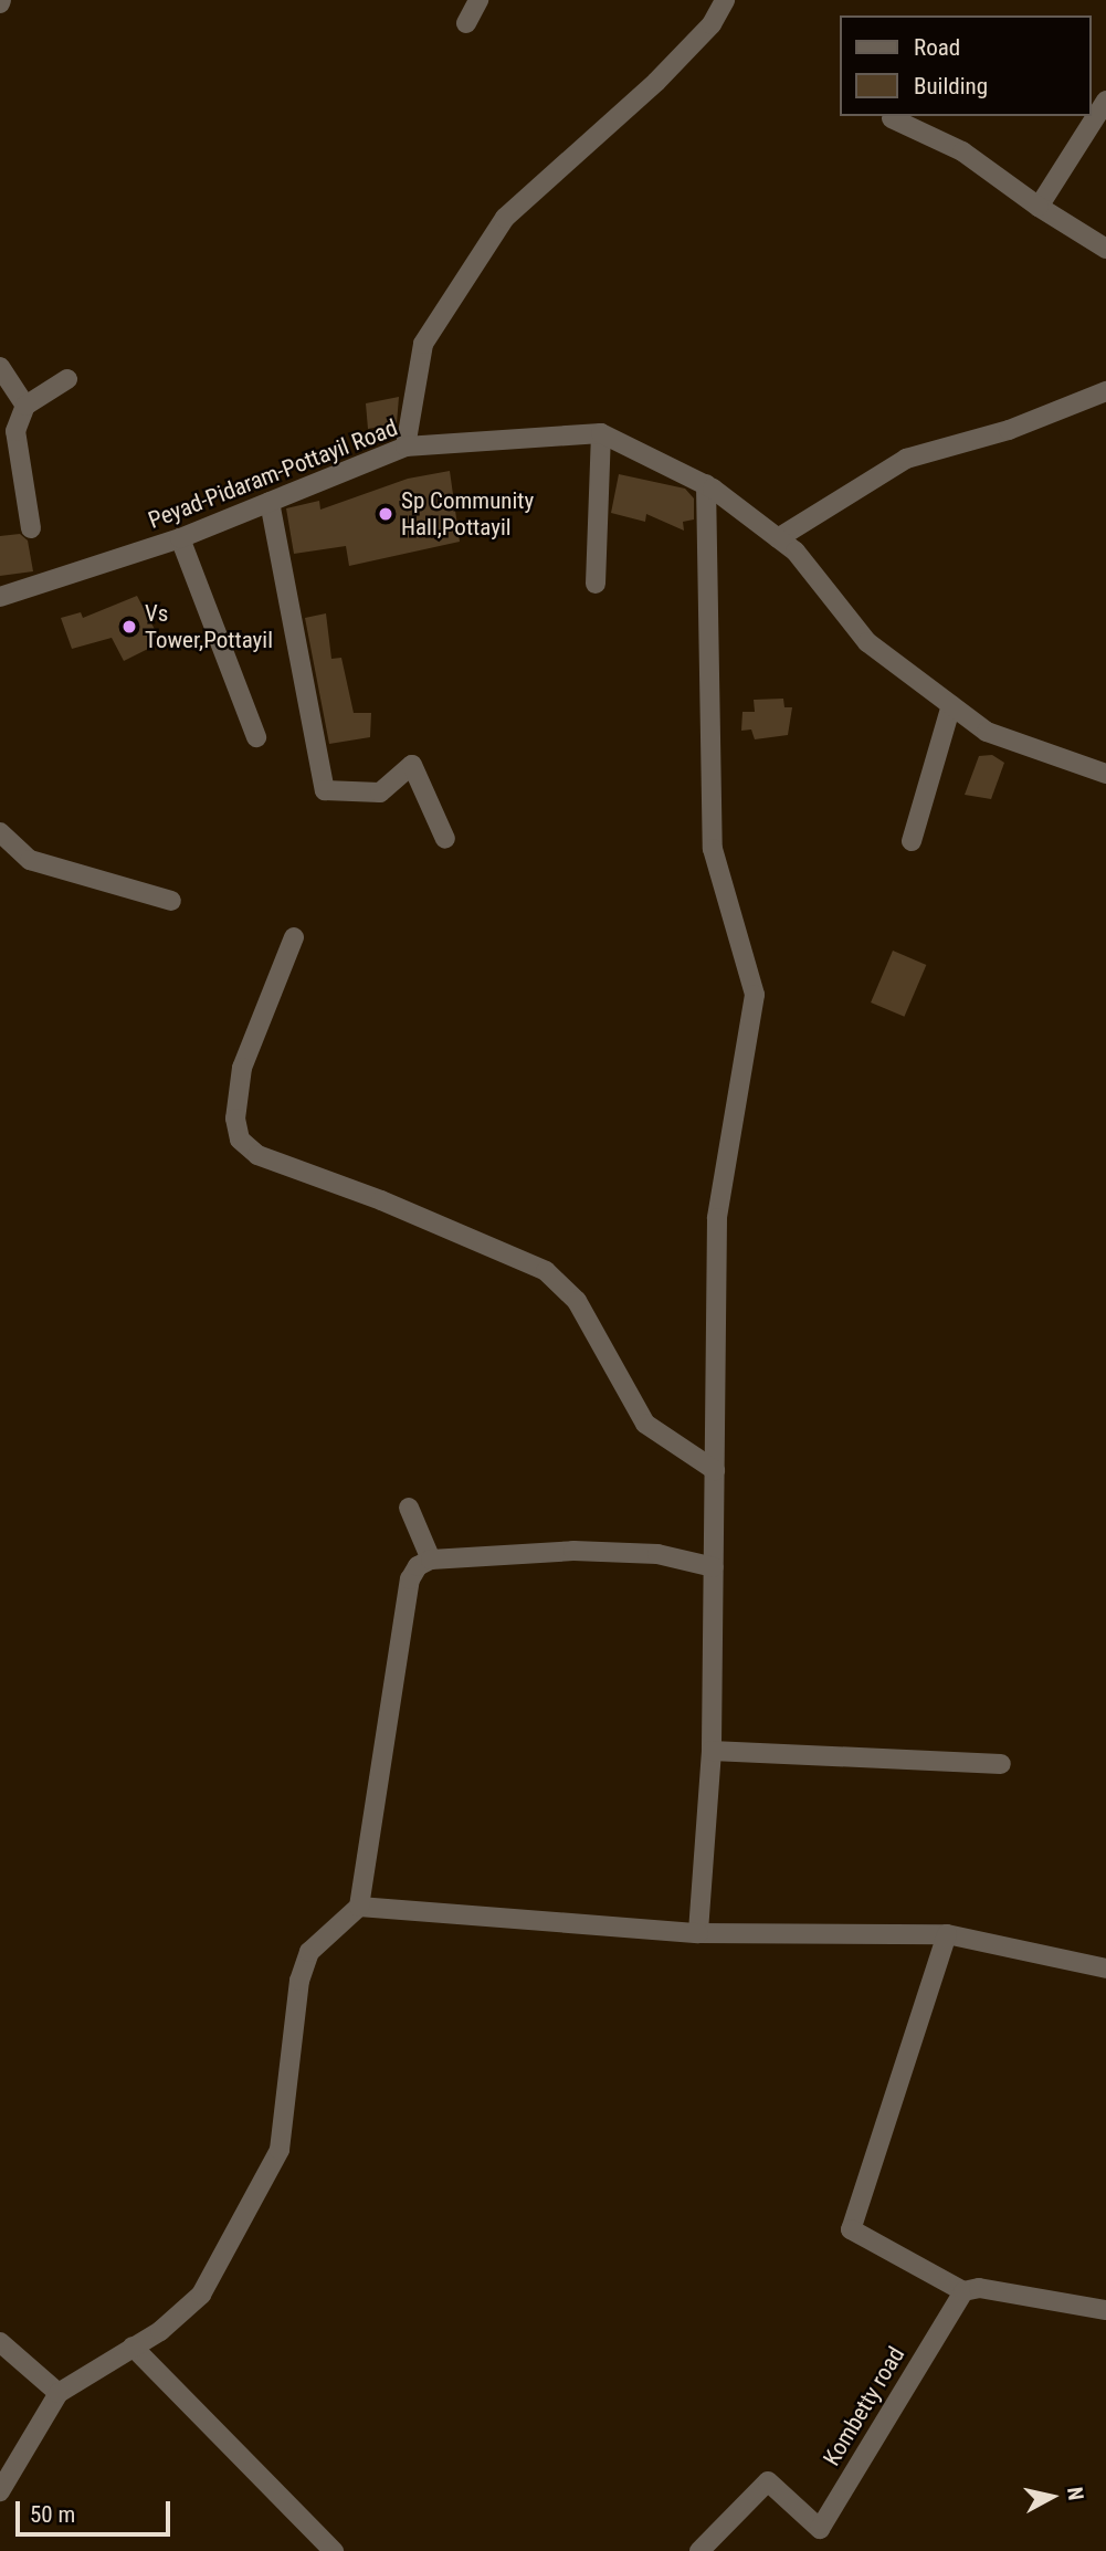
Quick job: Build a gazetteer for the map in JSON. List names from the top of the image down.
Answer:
{
  "streets": {
    "street": ["Peyad-Pidaram-Pottayil Road", "Kombetty road"]
  },
  "places": ["Sp Community Hall,Pottayil", "Vs Tower,Pottayil"],
  "legend": ["Road", "Building"],
  "scale_bar": "50 m",
  "north": "right"
}
